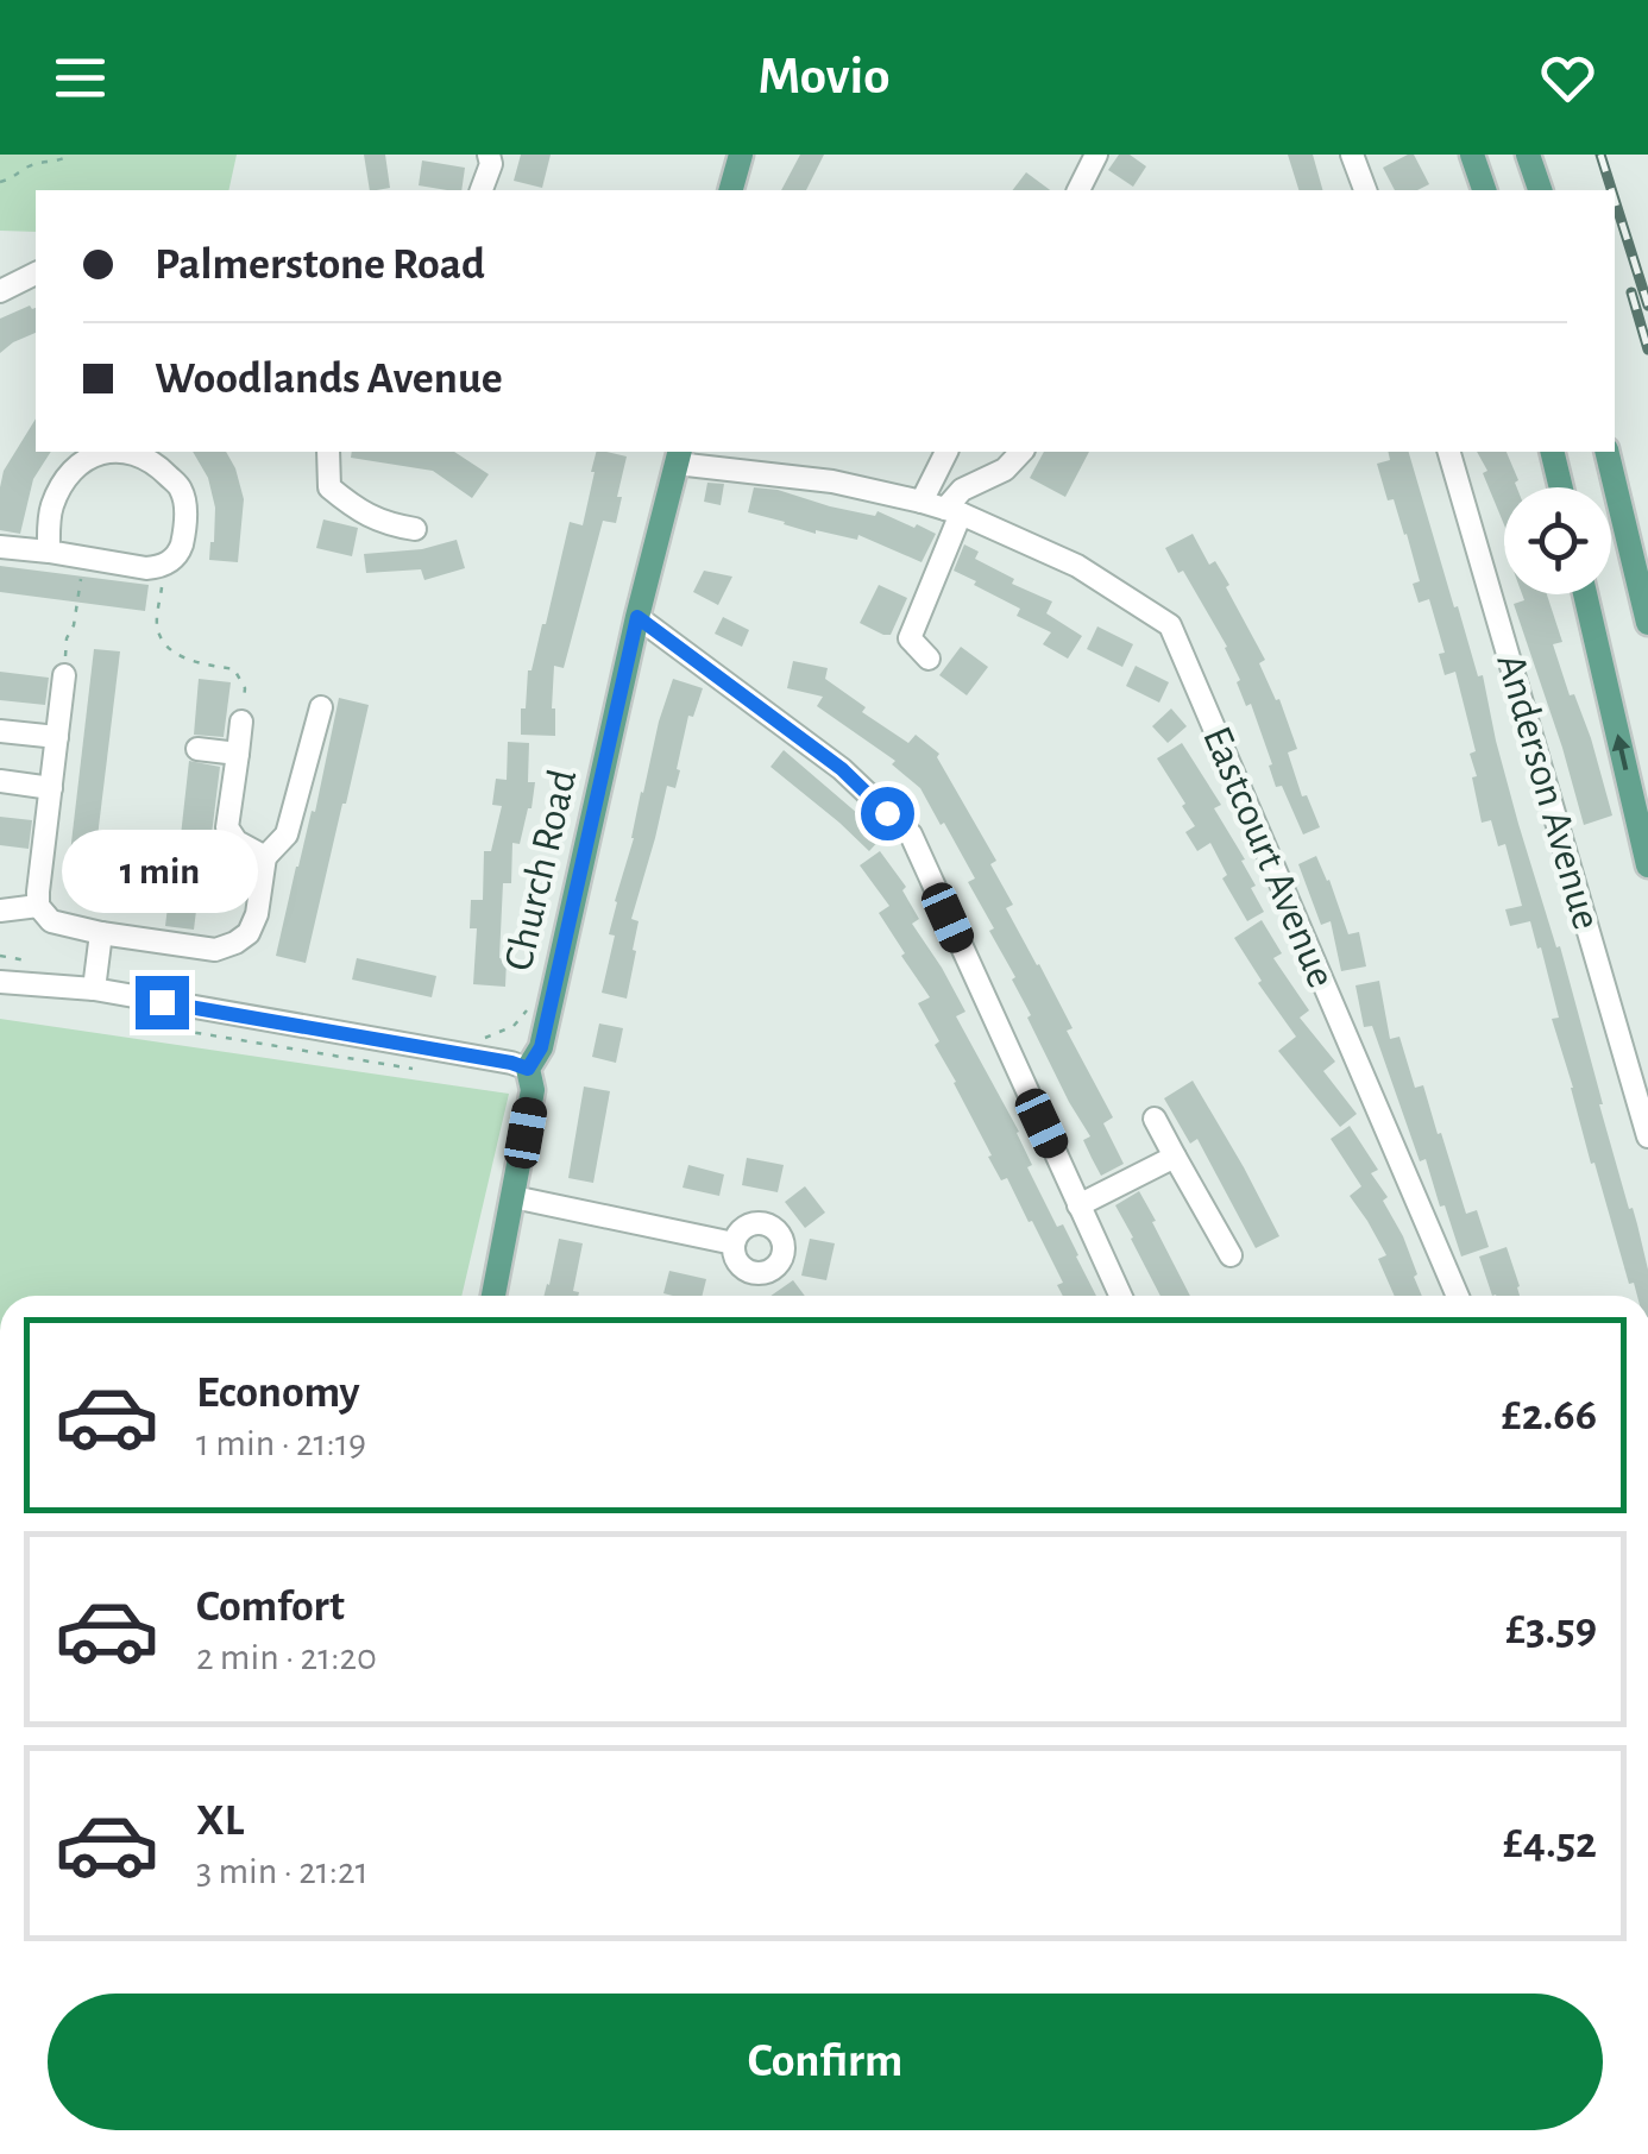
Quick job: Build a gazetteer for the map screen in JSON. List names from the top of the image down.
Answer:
{
  "streets": {
    "main road": ["Church Road"],
    "street": ["Anderson Avenue", "Eastcourt Avenue"]
  },
  "crossings": [
    ["Eastcourt Avenue", "Church Road"]
  ],
  "page": {
    "header": "Movio",
    "banner": ["Palmerstone Road", "Woodlands Avenue"],
    "bubble": "1 min",
    "list": [
      {
        "name": "Economy",
        "note": "1 min · 21:19",
        "value": "£2.66"
      },
      {
        "name": "Comfort",
        "note": "2 min · 21:20",
        "value": "£3.59"
      },
      {
        "name": "XL",
        "note": "3 min · 21:21",
        "value": "£4.52"
      }
    ],
    "buttons": "Confirm"
  }
}
